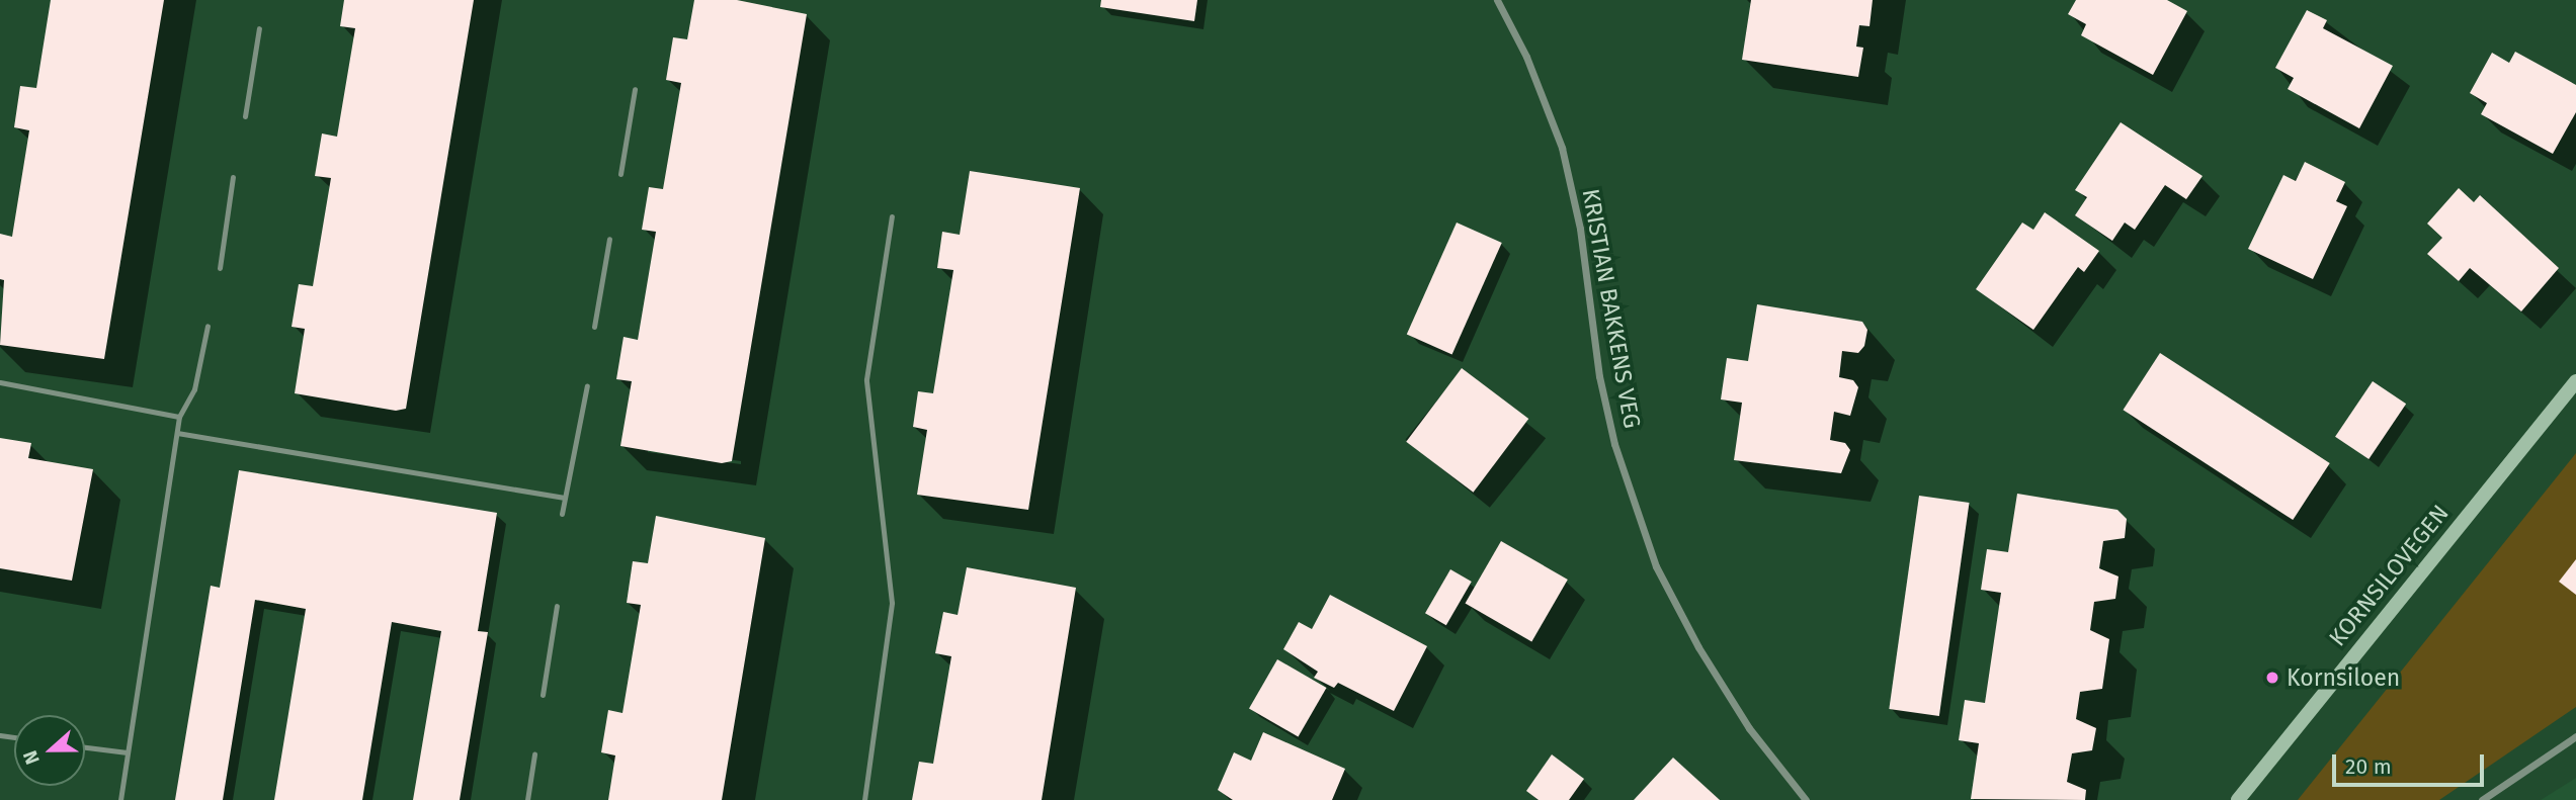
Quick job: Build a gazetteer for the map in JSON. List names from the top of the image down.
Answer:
{
  "streets": {
    "main road": ["KORNSILOVEGEN"],
    "street": ["KRISTIAN BAKKENS VEG"]
  },
  "places": ["Kornsiloen"],
  "scale_bar": "20 m",
  "north": "left"
}
